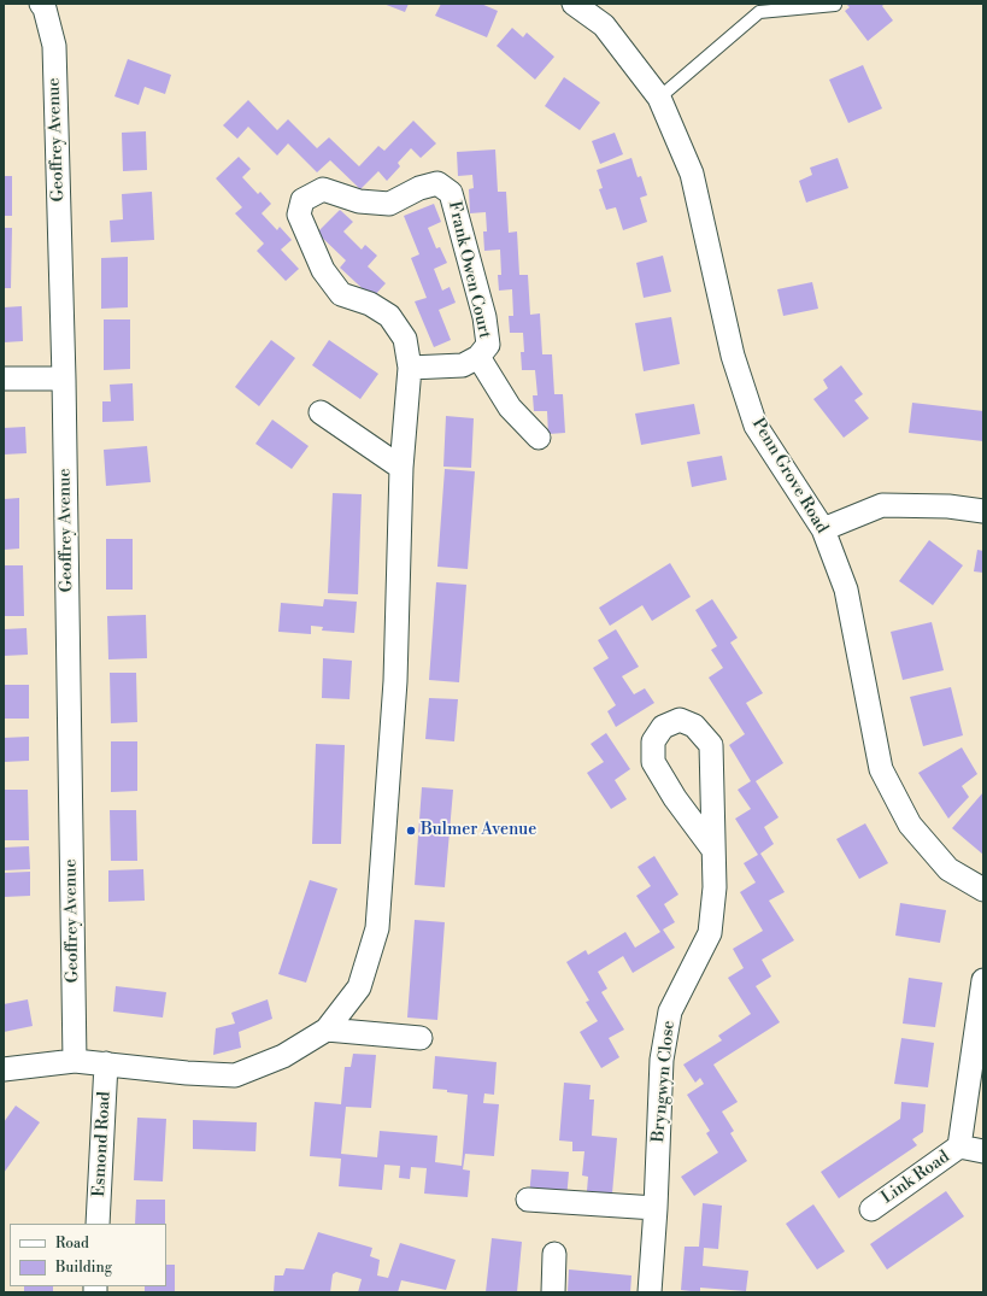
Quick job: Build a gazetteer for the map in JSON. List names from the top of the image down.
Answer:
{
  "streets": {
    "street": [
      "Geoffrey Avenue",
      "Frank Owen Court",
      "Penn Grove Road",
      "Bryngwyn Close",
      "Esmond Road",
      "Link Road"
    ]
  },
  "places": ["Bulmer Avenue"],
  "legend": ["Road", "Building"]
}
